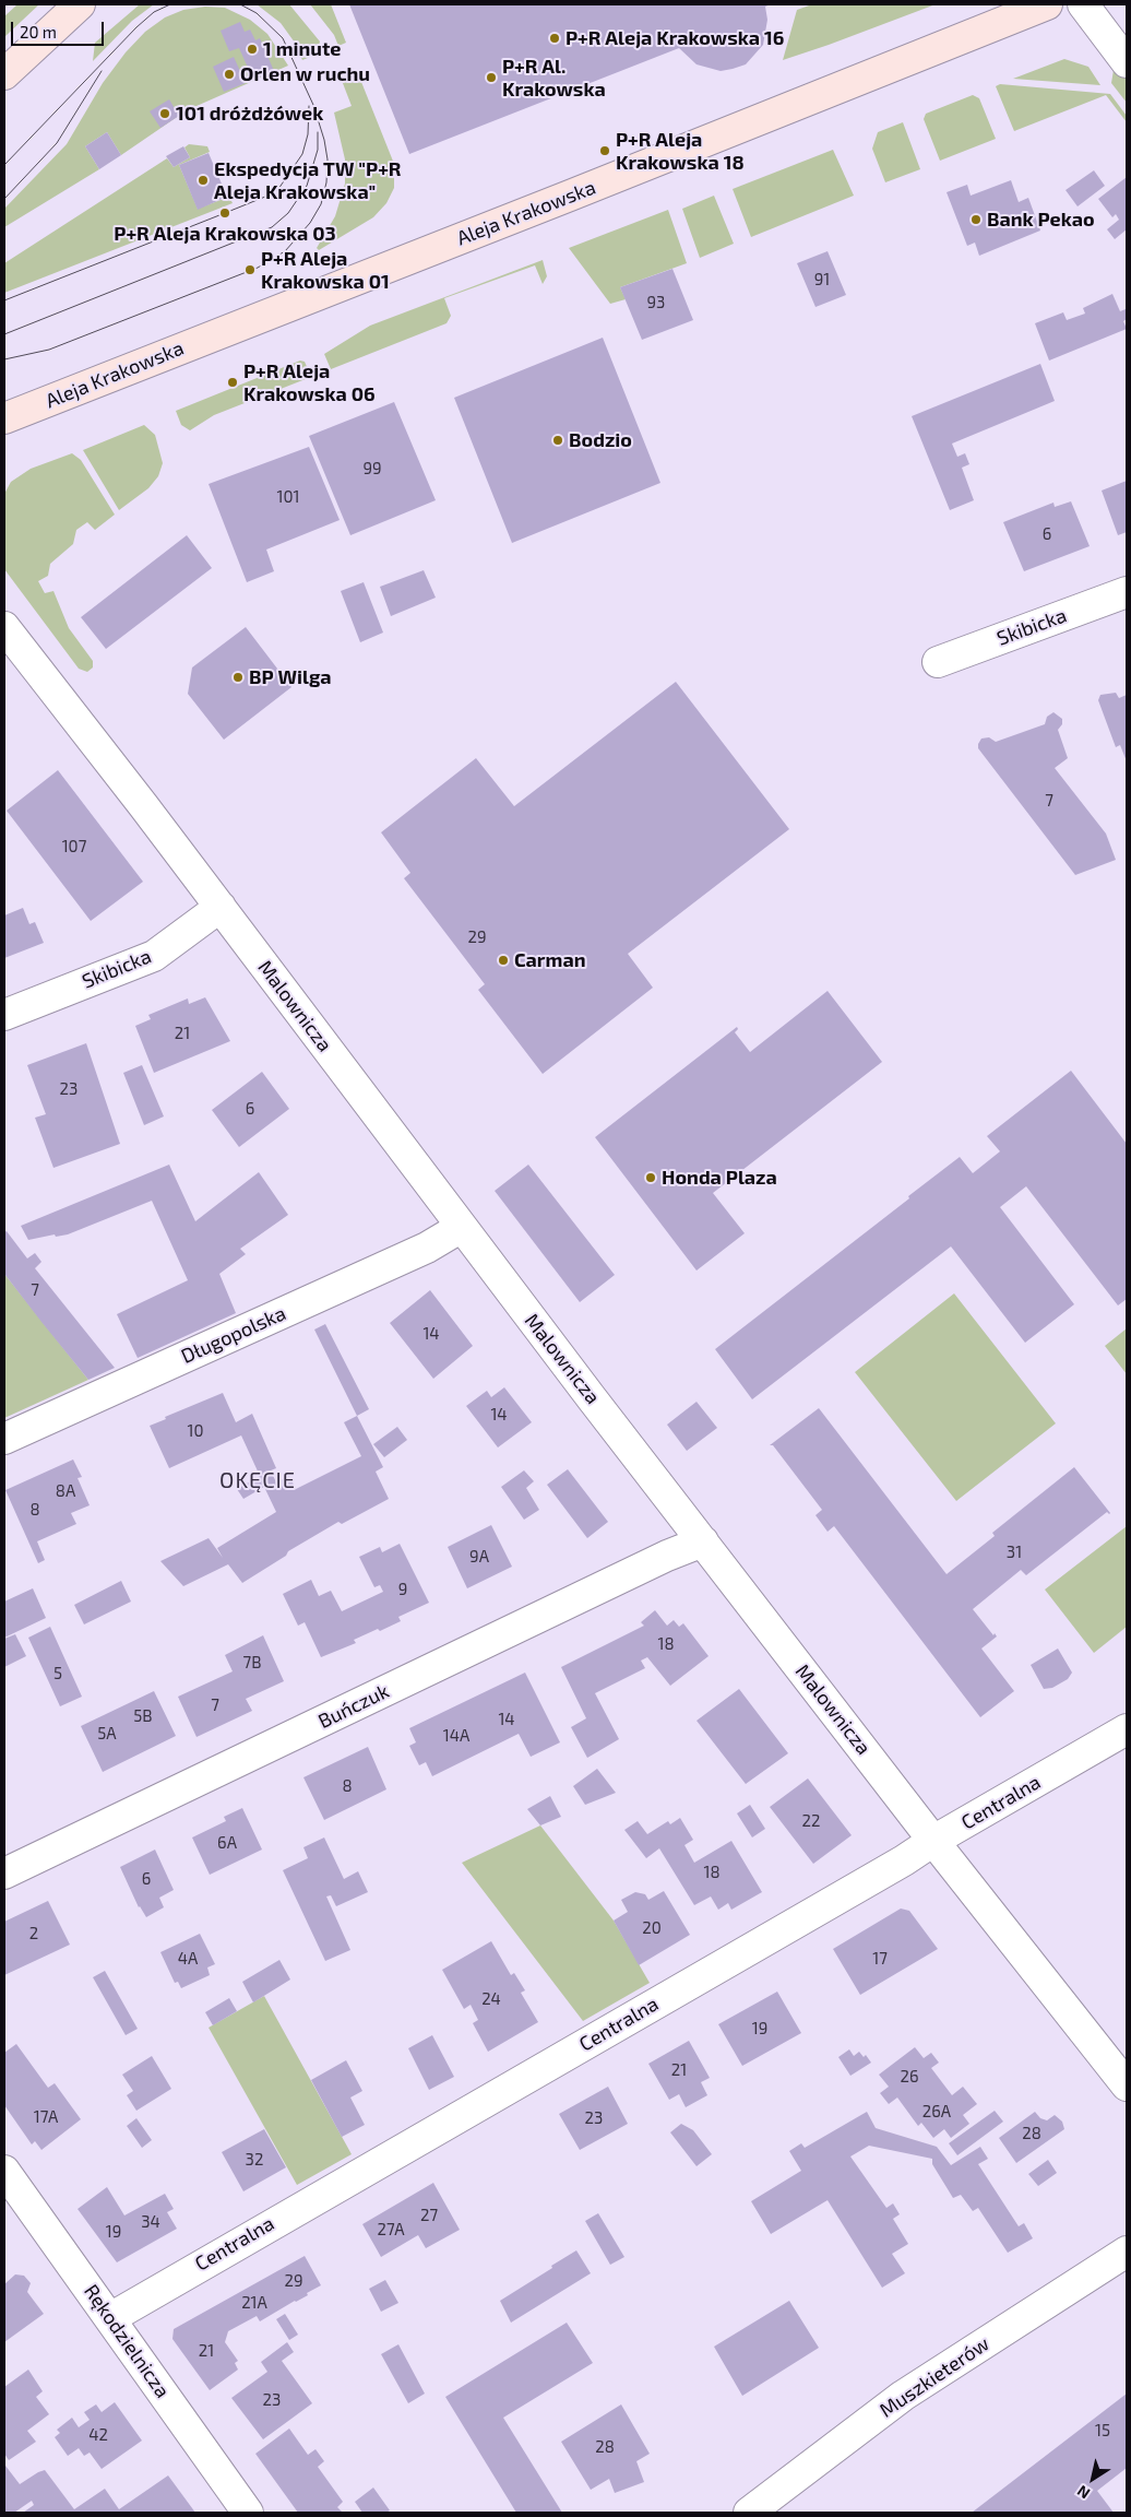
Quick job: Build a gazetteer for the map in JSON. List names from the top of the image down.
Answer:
{
  "streets": {
    "main road": ["Aleja Krakowska"],
    "street": [
      "Skibicka",
      "Malownicza",
      "Długopolska",
      "Buńczuk",
      "Centralna",
      "Rękodzielnicza",
      "Muszkieterów"
    ]
  },
  "crossings": [
    ["Skibicka", "Malownicza"],
    ["Malownicza", "Długopolska"],
    ["Malownicza", "Buńczuk"],
    ["Malownicza", "Centralna"],
    ["Centralna", "Rękodzielnicza"]
  ],
  "districts": ["OKĘCIE"],
  "places": [
    "P+R Aleja Krakowska 16",
    "1 minute",
    "Orlen w ruchu",
    "P+R Al. Krakowska",
    "101 dróżdżówek",
    "P+R Aleja Krakowska 18",
    "Ekspedycja TW \"P+R Aleja Krakowska\"",
    "P+R Aleja Krakowska 03",
    "Bank Pekao",
    "P+R Aleja Krakowska 01",
    "P+R Aleja Krakowska 06",
    "Bodzio",
    "BP Wilga",
    "Carman",
    "Honda Plaza"
  ],
  "house_numbers": [
    "91",
    "93",
    "99",
    "101",
    "6",
    "7",
    "107",
    "29",
    "21",
    "23",
    "6",
    "7",
    "14",
    "14",
    "10",
    "8A",
    "8",
    "31",
    "9A",
    "9",
    "18",
    "7B",
    "5",
    "7",
    "5B",
    "14",
    "5A",
    "14A",
    "8",
    "22",
    "6A",
    "18",
    "6",
    "20",
    "2",
    "4A",
    "17",
    "24",
    "19",
    "21",
    "26",
    "26A",
    "17A",
    "23",
    "28",
    "32",
    "27",
    "34",
    "27A",
    "19",
    "29",
    "21A",
    "21",
    "23",
    "15",
    "42",
    "28"
  ],
  "scale_bar": "20 m",
  "north": "bottom left"
}
